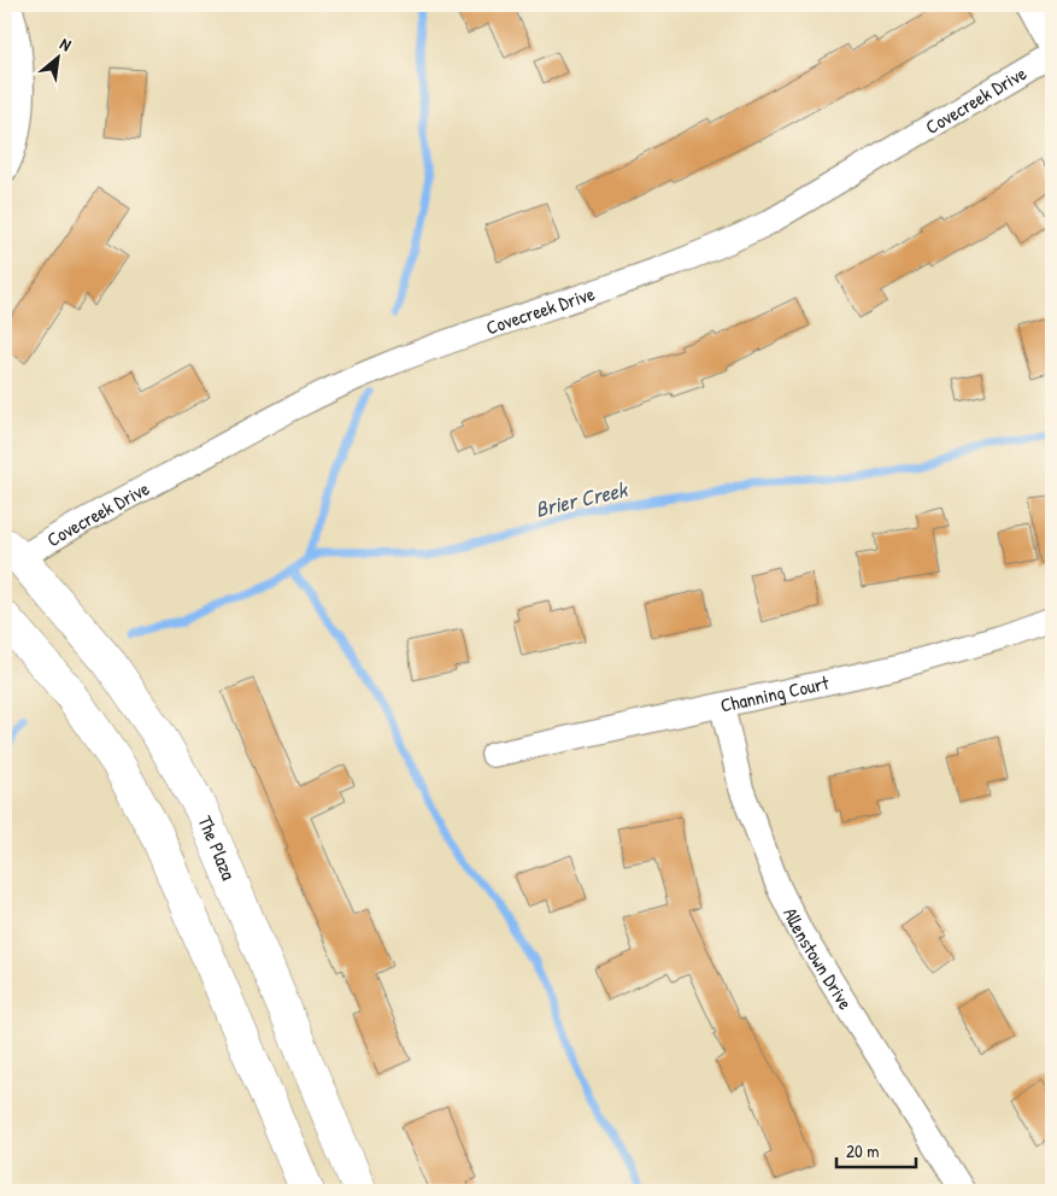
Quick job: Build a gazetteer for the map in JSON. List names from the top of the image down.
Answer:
{
  "streets": {
    "main road": ["The Plaza"],
    "street": ["Covecreek Drive", "Channing Court", "Allenstown Drive"]
  },
  "crossings": [
    ["Covecreek Drive", "The Plaza"],
    ["Channing Court", "Allenstown Drive"]
  ],
  "water": ["Brier Creek"],
  "scale_bar": "20 m",
  "north": "top right"
}
